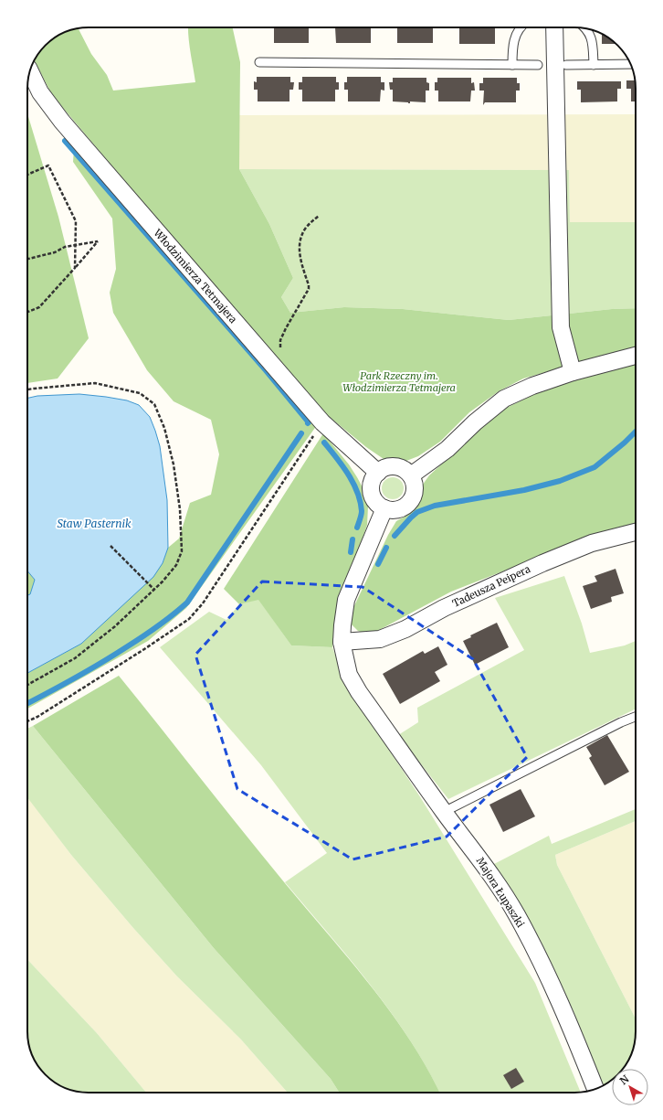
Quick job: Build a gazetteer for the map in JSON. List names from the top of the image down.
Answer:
{
  "streets": {
    "street": ["Włodzimierza Tetmajera", "Tadeusza Peipera", "Majora Łupaszki"]
  },
  "crossings": [
    ["Tadeusza Peipera", "Majora Łupaszki"]
  ],
  "water": ["Staw Pasternik"],
  "parks": ["Park Rzeczny im. Włodzimierza Tetmajera"],
  "north": "top left"
}
